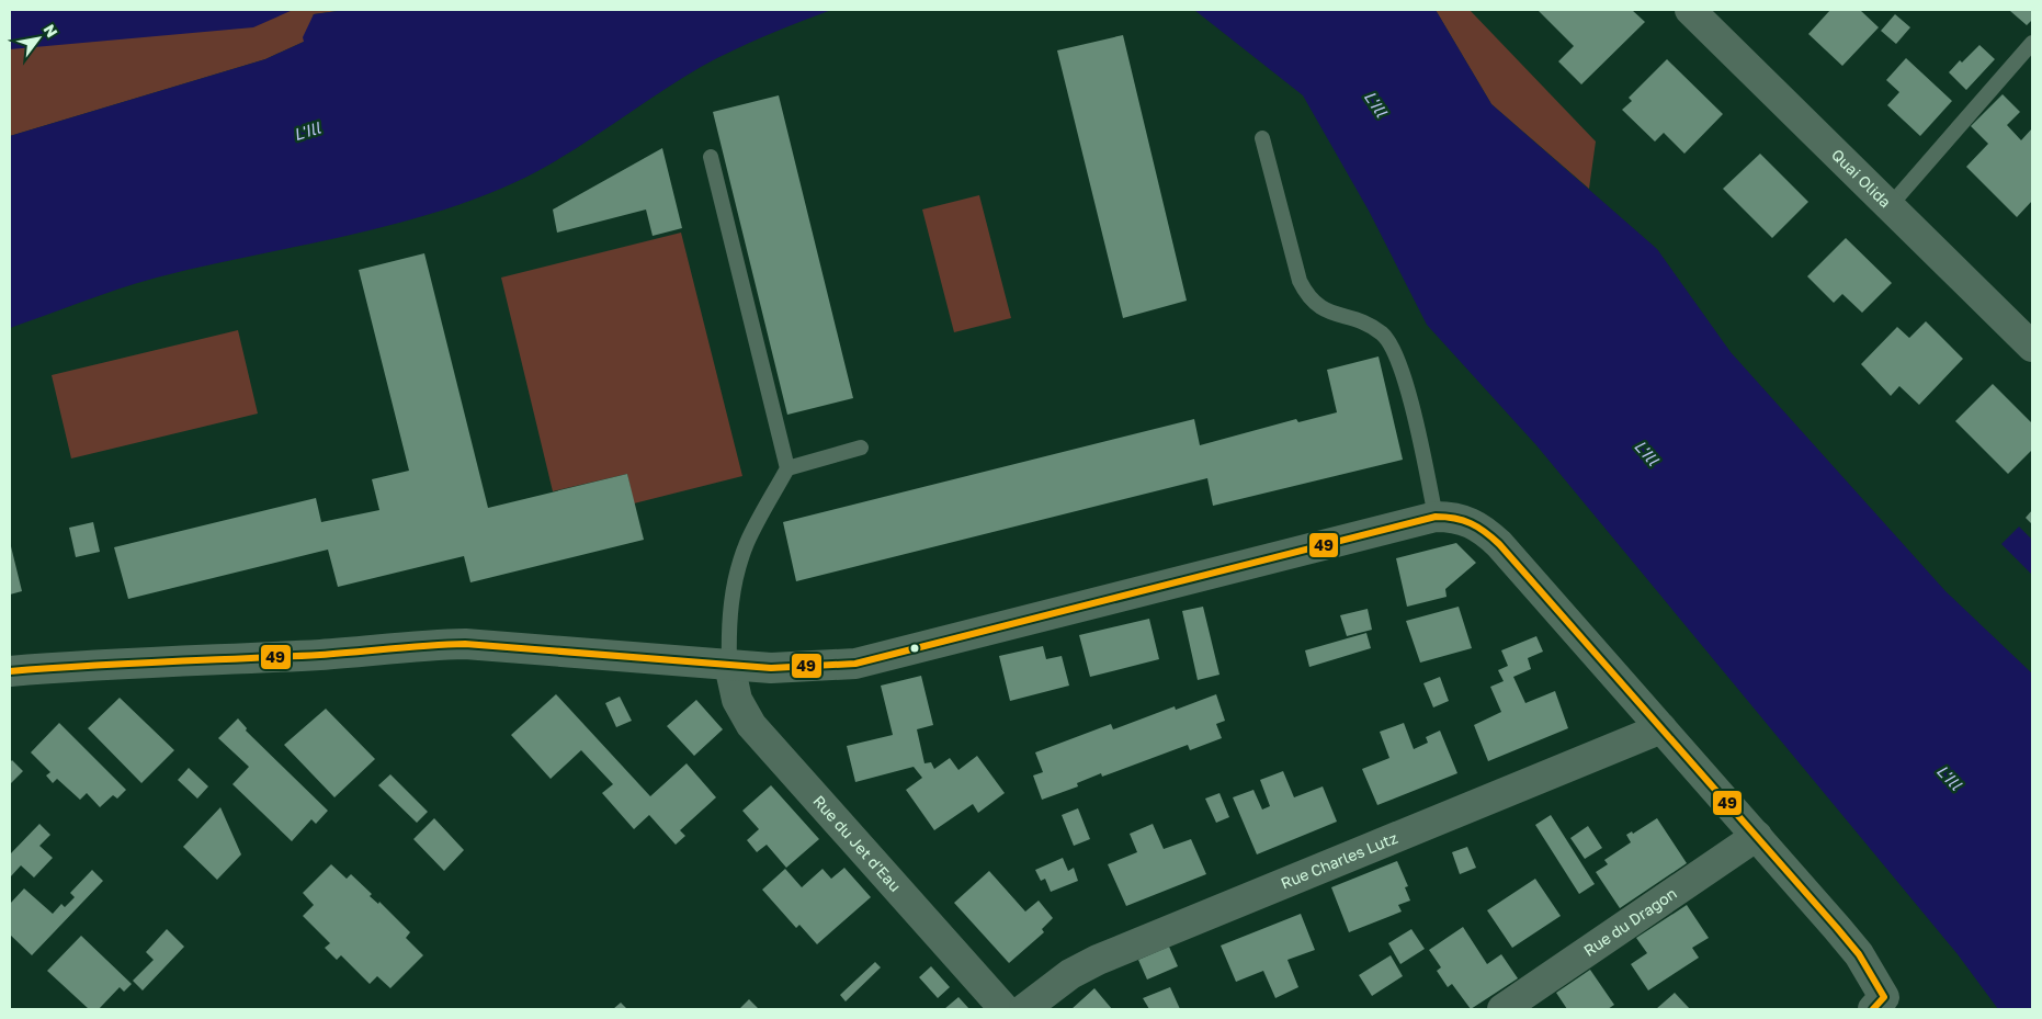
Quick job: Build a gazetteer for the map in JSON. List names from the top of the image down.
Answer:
{
  "streets": {
    "street": [
      "Quai Olida",
      "Rue du Jet d'Eau",
      "Rue Charles Lutz",
      "Rue du Dragon"
    ]
  },
  "water": ["L'Ill"],
  "lines": ["transit line 49"],
  "north": "top right"
}
